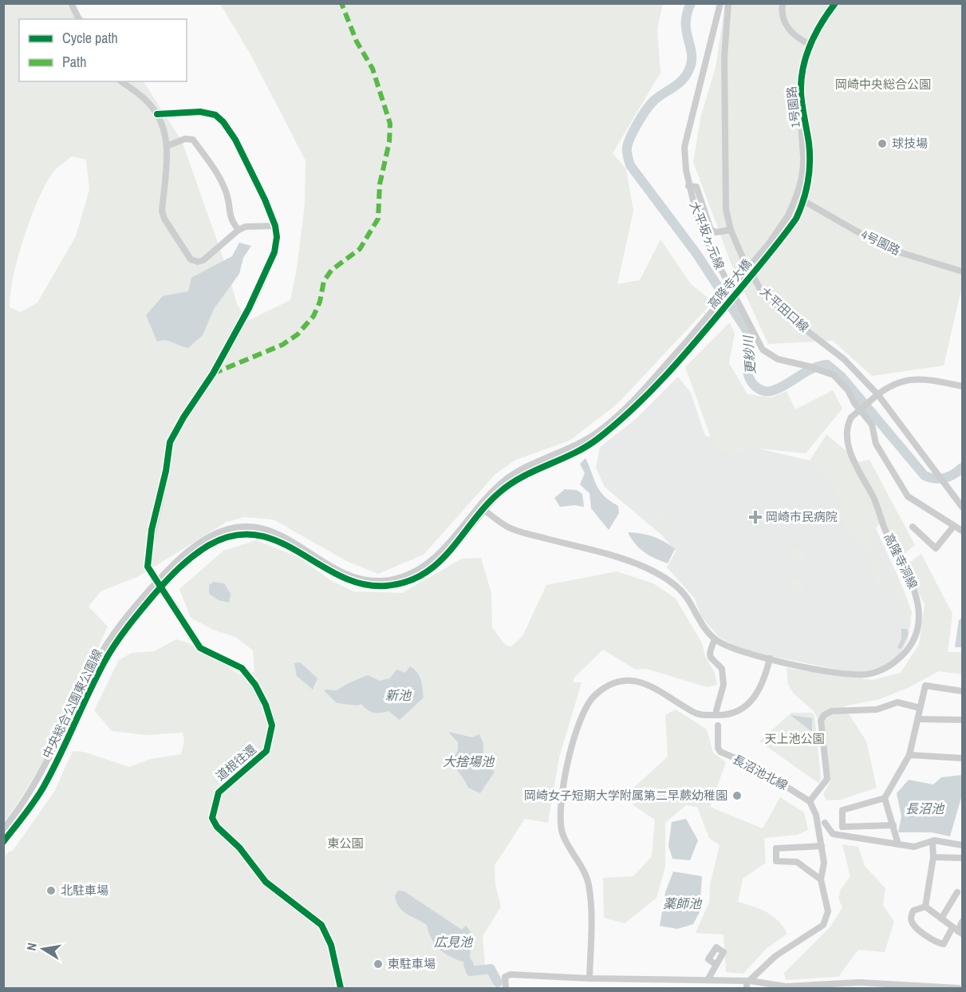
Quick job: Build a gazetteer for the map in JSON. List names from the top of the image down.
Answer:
{
  "streets": {
    "street": [
      "1号園路",
      "大平坂ヶ元線",
      "4号園路",
      "高隆寺大橋",
      "大平田口線",
      "高隆寺洞線",
      "中央総合公園東公園線",
      "道根往還",
      "長沼池北線"
    ]
  },
  "crossings": [
    ["1号園路", "4号園路"],
    ["1号園路", "高隆寺大橋"],
    ["大平田口線", "高隆寺洞線"]
  ],
  "water": [
    "更紗川",
    "新池",
    "大捨場池",
    "長沼池",
    "薬師池",
    "広見池"
  ],
  "parks": ["岡崎中央総合公園", "天上池公園", "東公園"],
  "places": {
    "other": [
      "球技場",
      "岡崎女子短期大学附属第二早蕨幼稚園",
      "北駐車場",
      "東駐車場"
    ],
    "health": ["岡崎市民病院"]
  },
  "legend": ["Cycle path", "Path"],
  "north": "left"
}
